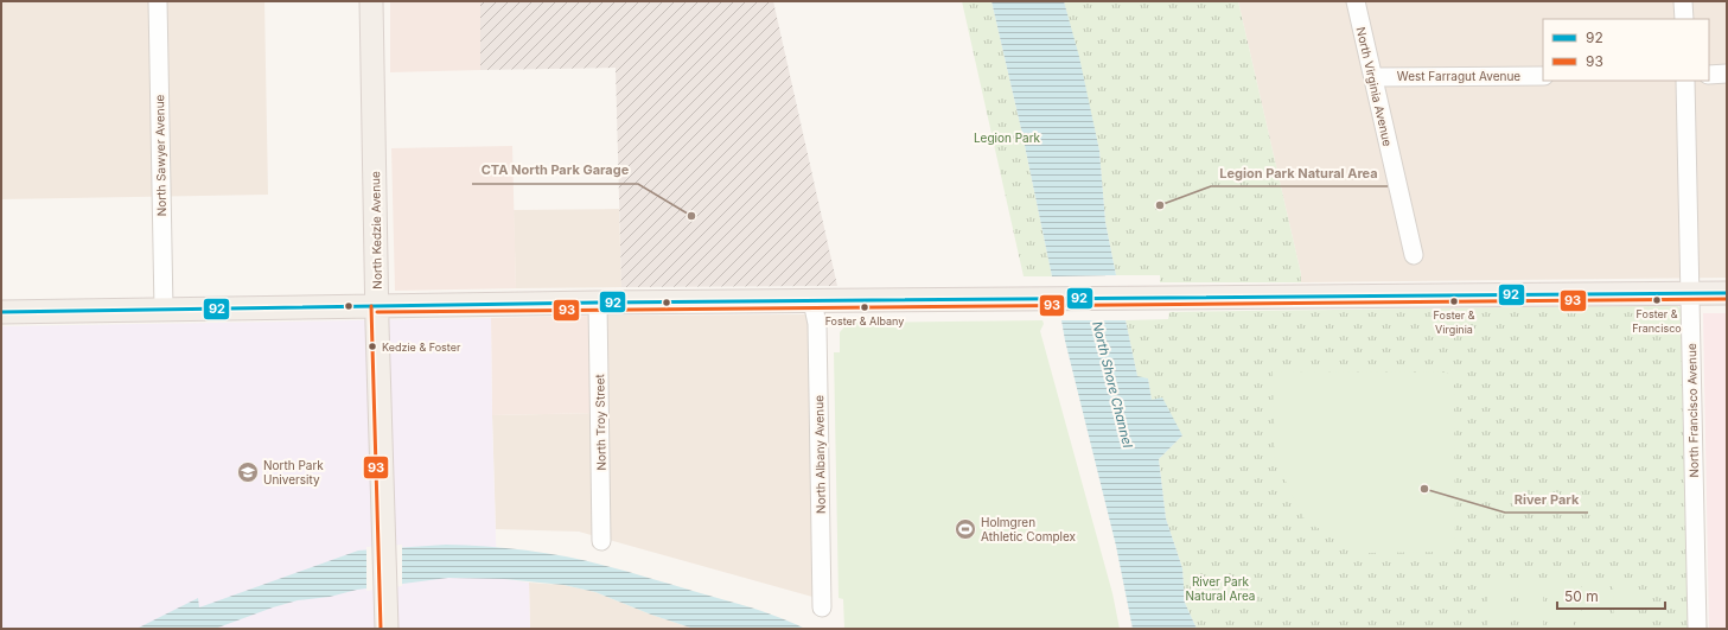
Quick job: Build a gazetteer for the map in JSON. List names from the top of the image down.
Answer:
{
  "streets": {
    "main road": ["North Kedzie Avenue"],
    "street": [
      "West Farragut Avenue",
      "North Virginia Avenue",
      "North Sawyer Avenue",
      "North Francisco Avenue",
      "North Troy Street",
      "North Albany Avenue"
    ]
  },
  "crossings": [
    ["West Farragut Avenue", "North Virginia Avenue"]
  ],
  "water": ["North Shore Channel"],
  "parks": ["Legion Park", "River Park Natural Area"],
  "places": {
    "other": [
      "Legion Park Natural Area",
      "CTA North Park Garage",
      "Foster & Francisco",
      "Foster & Virginia",
      "Foster & Albany",
      "Kedzie & Foster",
      "River Park"
    ],
    "school or university": ["North Park University"],
    "sports": ["Holmgren Athletic Complex"]
  },
  "lines": ["transit line 92", "transit line 93"],
  "legend": ["92", "93"],
  "scale_bar": "50 m"
}
